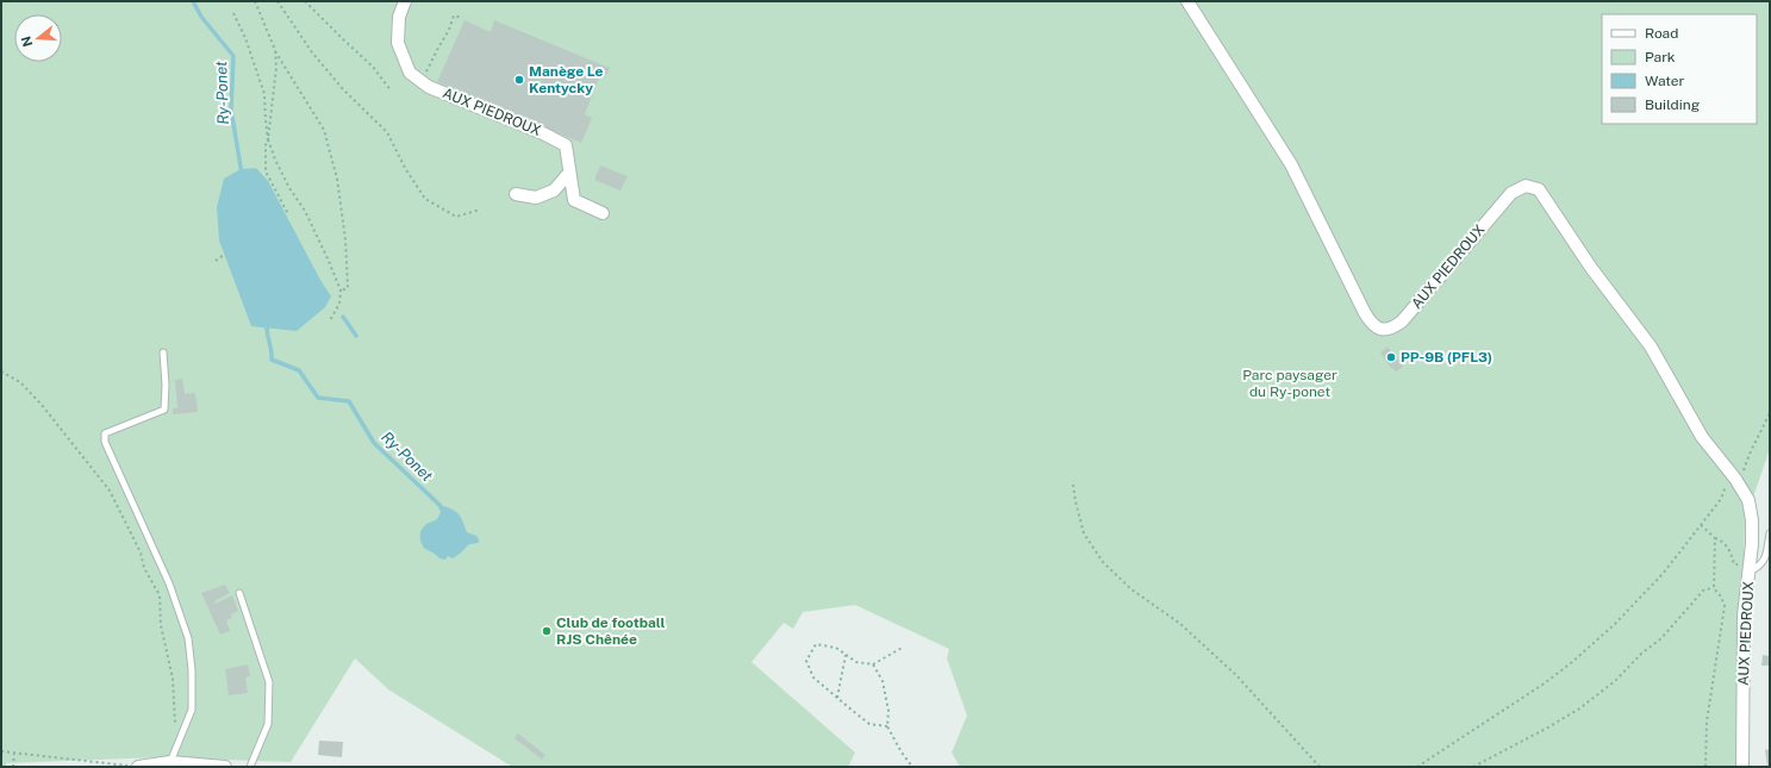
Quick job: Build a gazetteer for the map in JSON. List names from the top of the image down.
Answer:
{
  "streets": {
    "street": ["AUX PIEDROUX"]
  },
  "water": ["Ry-Ponet"],
  "parks": ["Parc paysager du Ry-ponet"],
  "places": ["Manège Le Kentycky", "PP-9B (PFL3)", "Club de football RJS Chênée"],
  "legend": [
    "Road",
    "Park",
    "Water",
    "Building"
  ],
  "north": "left"
}
